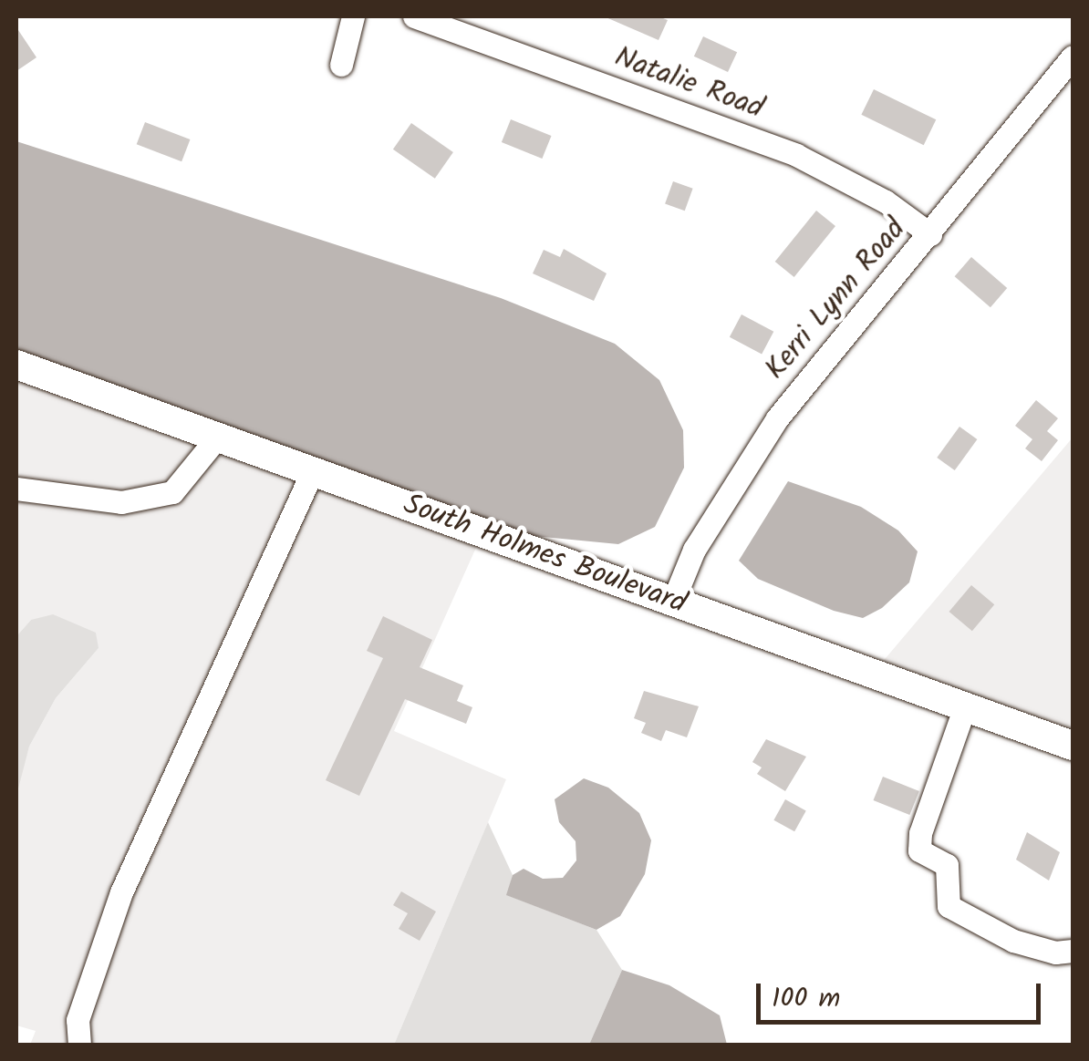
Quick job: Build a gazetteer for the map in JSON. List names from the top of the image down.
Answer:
{
  "streets": {
    "main road": ["South Holmes Boulevard"],
    "street": ["Natalie Road", "Kerri Lynn Road"]
  },
  "crossings": [
    ["Natalie Road", "Kerri Lynn Road"],
    ["Kerri Lynn Road", "South Holmes Boulevard"]
  ],
  "scale_bar": "100 m"
}
